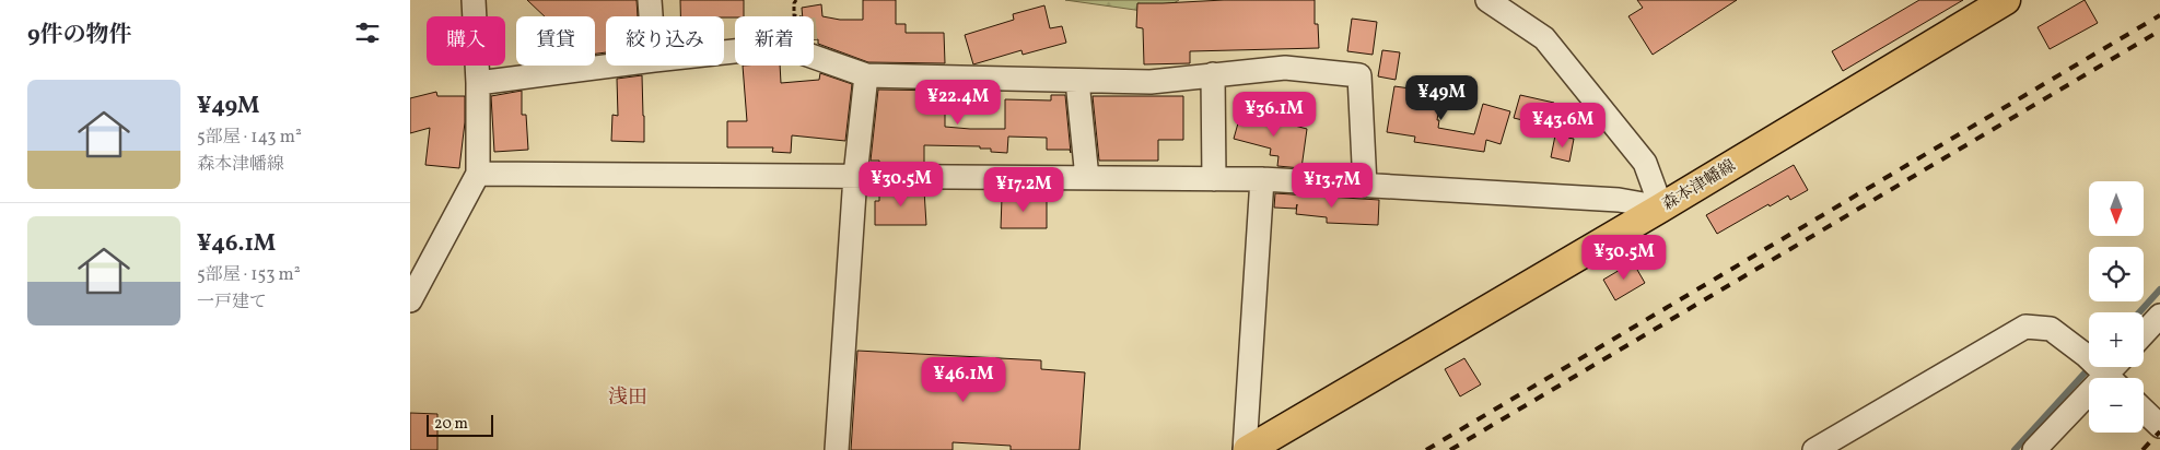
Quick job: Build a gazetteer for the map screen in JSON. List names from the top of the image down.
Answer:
{
  "streets": {
    "main road": ["森本津幡線"]
  },
  "districts": ["浅田"],
  "scale_bar": "20 m",
  "north": "bottom",
  "page": {
    "heading": "9件の物件",
    "chip": [
      "購入",
      "賃貸",
      "絞り込み",
      "新着"
    ],
    "list": [
      {
        "name": "¥49M",
        "note": "5部屋 · 143 m² · 森本津幡線"
      },
      {
        "name": "¥46.1M",
        "note": "5部屋 · 153 m² · 一戸建て"
      }
    ],
    "price": [
      "¥49M",
      "¥22.4M",
      "¥36.1M",
      "¥43.6M",
      "¥30.5M",
      "¥13.7M",
      "¥17.2M",
      "¥30.5M",
      "¥46.1M"
    ],
    "map_buttons": ["+", "−"],
    "scale": "20 m"
  }
}
